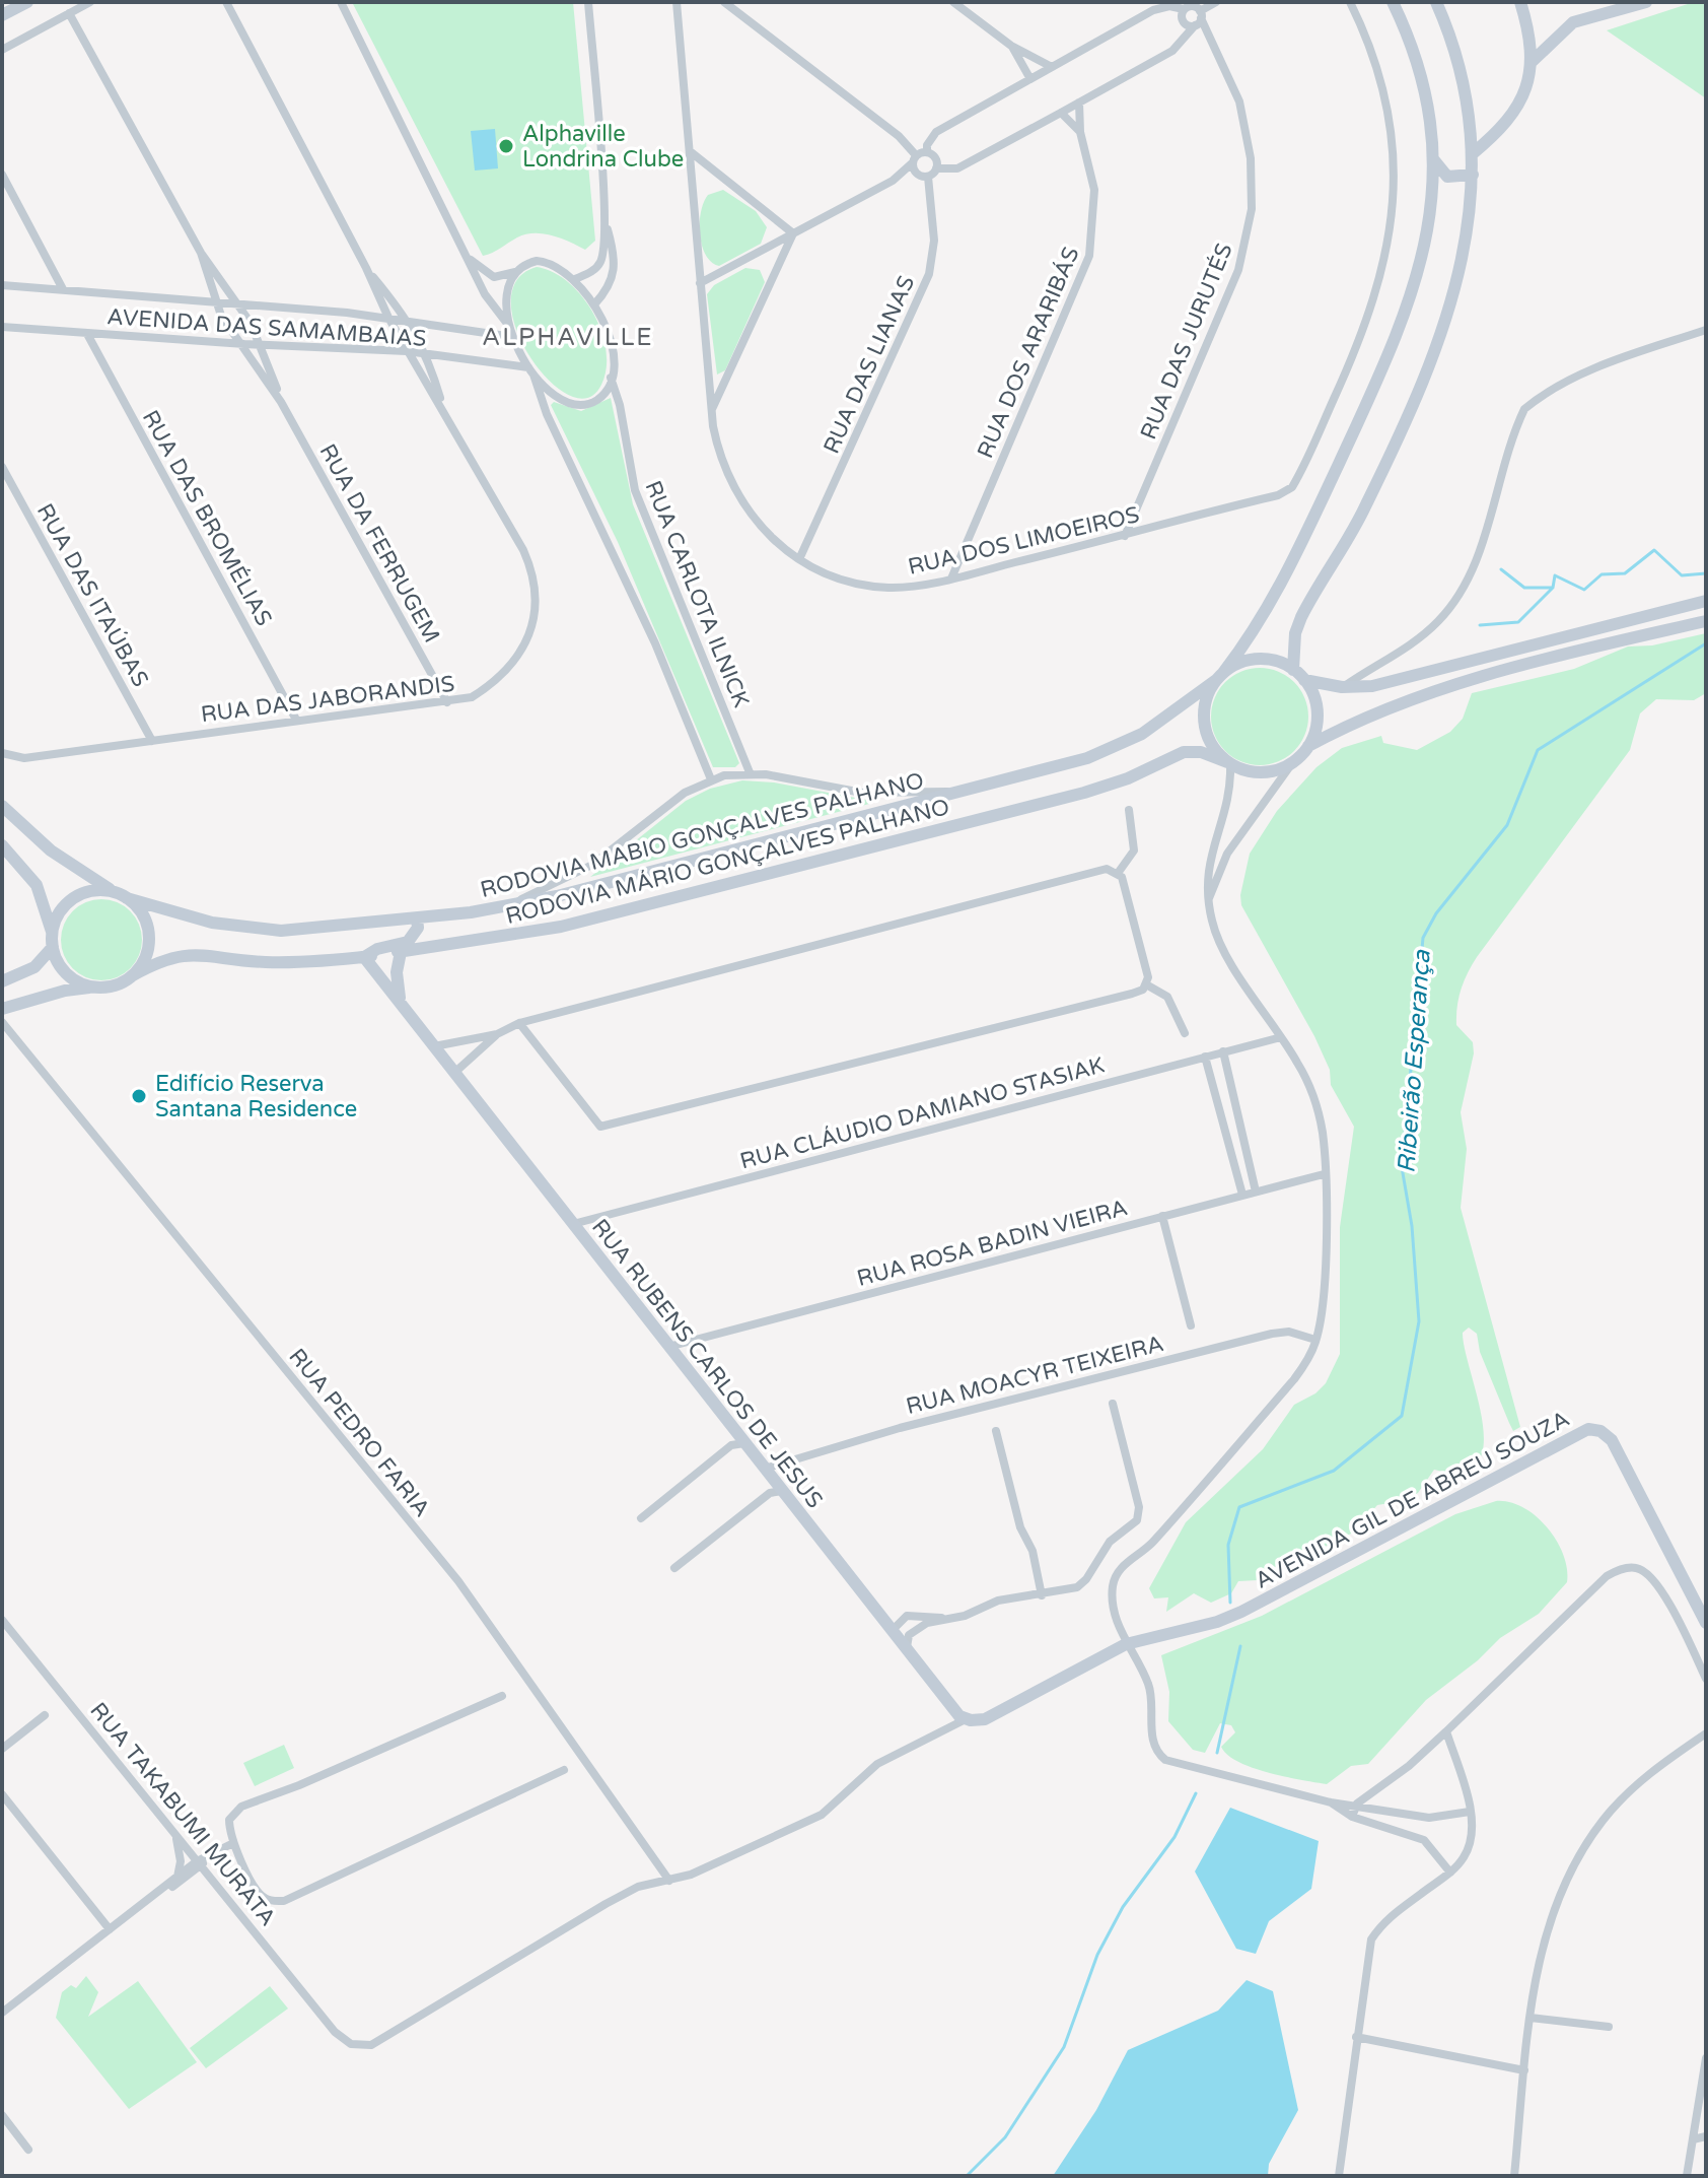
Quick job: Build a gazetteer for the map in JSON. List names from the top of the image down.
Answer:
{
  "streets": {
    "street": [
      "AVENIDA DAS SAMAMBAIAS",
      "RUA DAS JURUTÉS",
      "RUA DOS ARARIBÁS",
      "RUA DAS LIANAS",
      "RUA DAS BROMÉLIAS",
      "RUA DOS LIMOEIROS",
      "RUA DA FERRUGEM",
      "RUA CARLOTA ILNICK",
      "RUA DAS ITAÚBAS",
      "RUA DAS JABORANDIS",
      "RODOVIA MABIO GONÇALVES PALHANO",
      "RODOVIA MÁRIO GONÇALVES PALHANO",
      "RUA CLÁUDIO DAMIANO STASIAK",
      "RUA ROSA BADIN VIEIRA",
      "RUA RUBENS CARLOS DE JESUS",
      "RUA MOACYR TEIXEIRA",
      "RUA PEDRO FARIA",
      "AVENIDA GIL DE ABREU SOUZA",
      "RUA TAKABUMI MURATA"
    ]
  },
  "crossings": [
    ["AVENIDA DAS SAMAMBAIAS", "RUA DAS BROMÉLIAS"],
    ["AVENIDA DAS SAMAMBAIAS", "RUA DA FERRUGEM"],
    ["AVENIDA DAS SAMAMBAIAS", "RUA CARLOTA ILNICK"],
    ["RUA DAS JURUTÉS", "RUA DOS LIMOEIROS"],
    ["RUA DOS ARARIBÁS", "RUA DOS LIMOEIROS"],
    ["RUA DAS LIANAS", "RUA DOS LIMOEIROS"],
    ["RUA DAS BROMÉLIAS", "RUA DAS JABORANDIS"],
    ["RUA DA FERRUGEM", "RUA DAS JABORANDIS"],
    ["RUA DAS ITAÚBAS", "RUA DAS JABORANDIS"],
    ["RODOVIA MABIO GONÇALVES PALHANO", "RODOVIA MÁRIO GONÇALVES PALHANO"],
    ["RODOVIA MÁRIO GONÇALVES PALHANO", "RUA RUBENS CARLOS DE JESUS"],
    ["RUA CLÁUDIO DAMIANO STASIAK", "RUA RUBENS CARLOS DE JESUS"],
    ["RUA ROSA BADIN VIEIRA", "RUA RUBENS CARLOS DE JESUS"],
    ["RUA RUBENS CARLOS DE JESUS", "RUA MOACYR TEIXEIRA"],
    ["RUA PEDRO FARIA", "RUA TAKABUMI MURATA"]
  ],
  "districts": ["ALPHAVILLE"],
  "water": ["Ribeirão Esperança"],
  "places": ["Alphaville Londrina Clube", "Edifício Reserva Santana Residence"]
}
